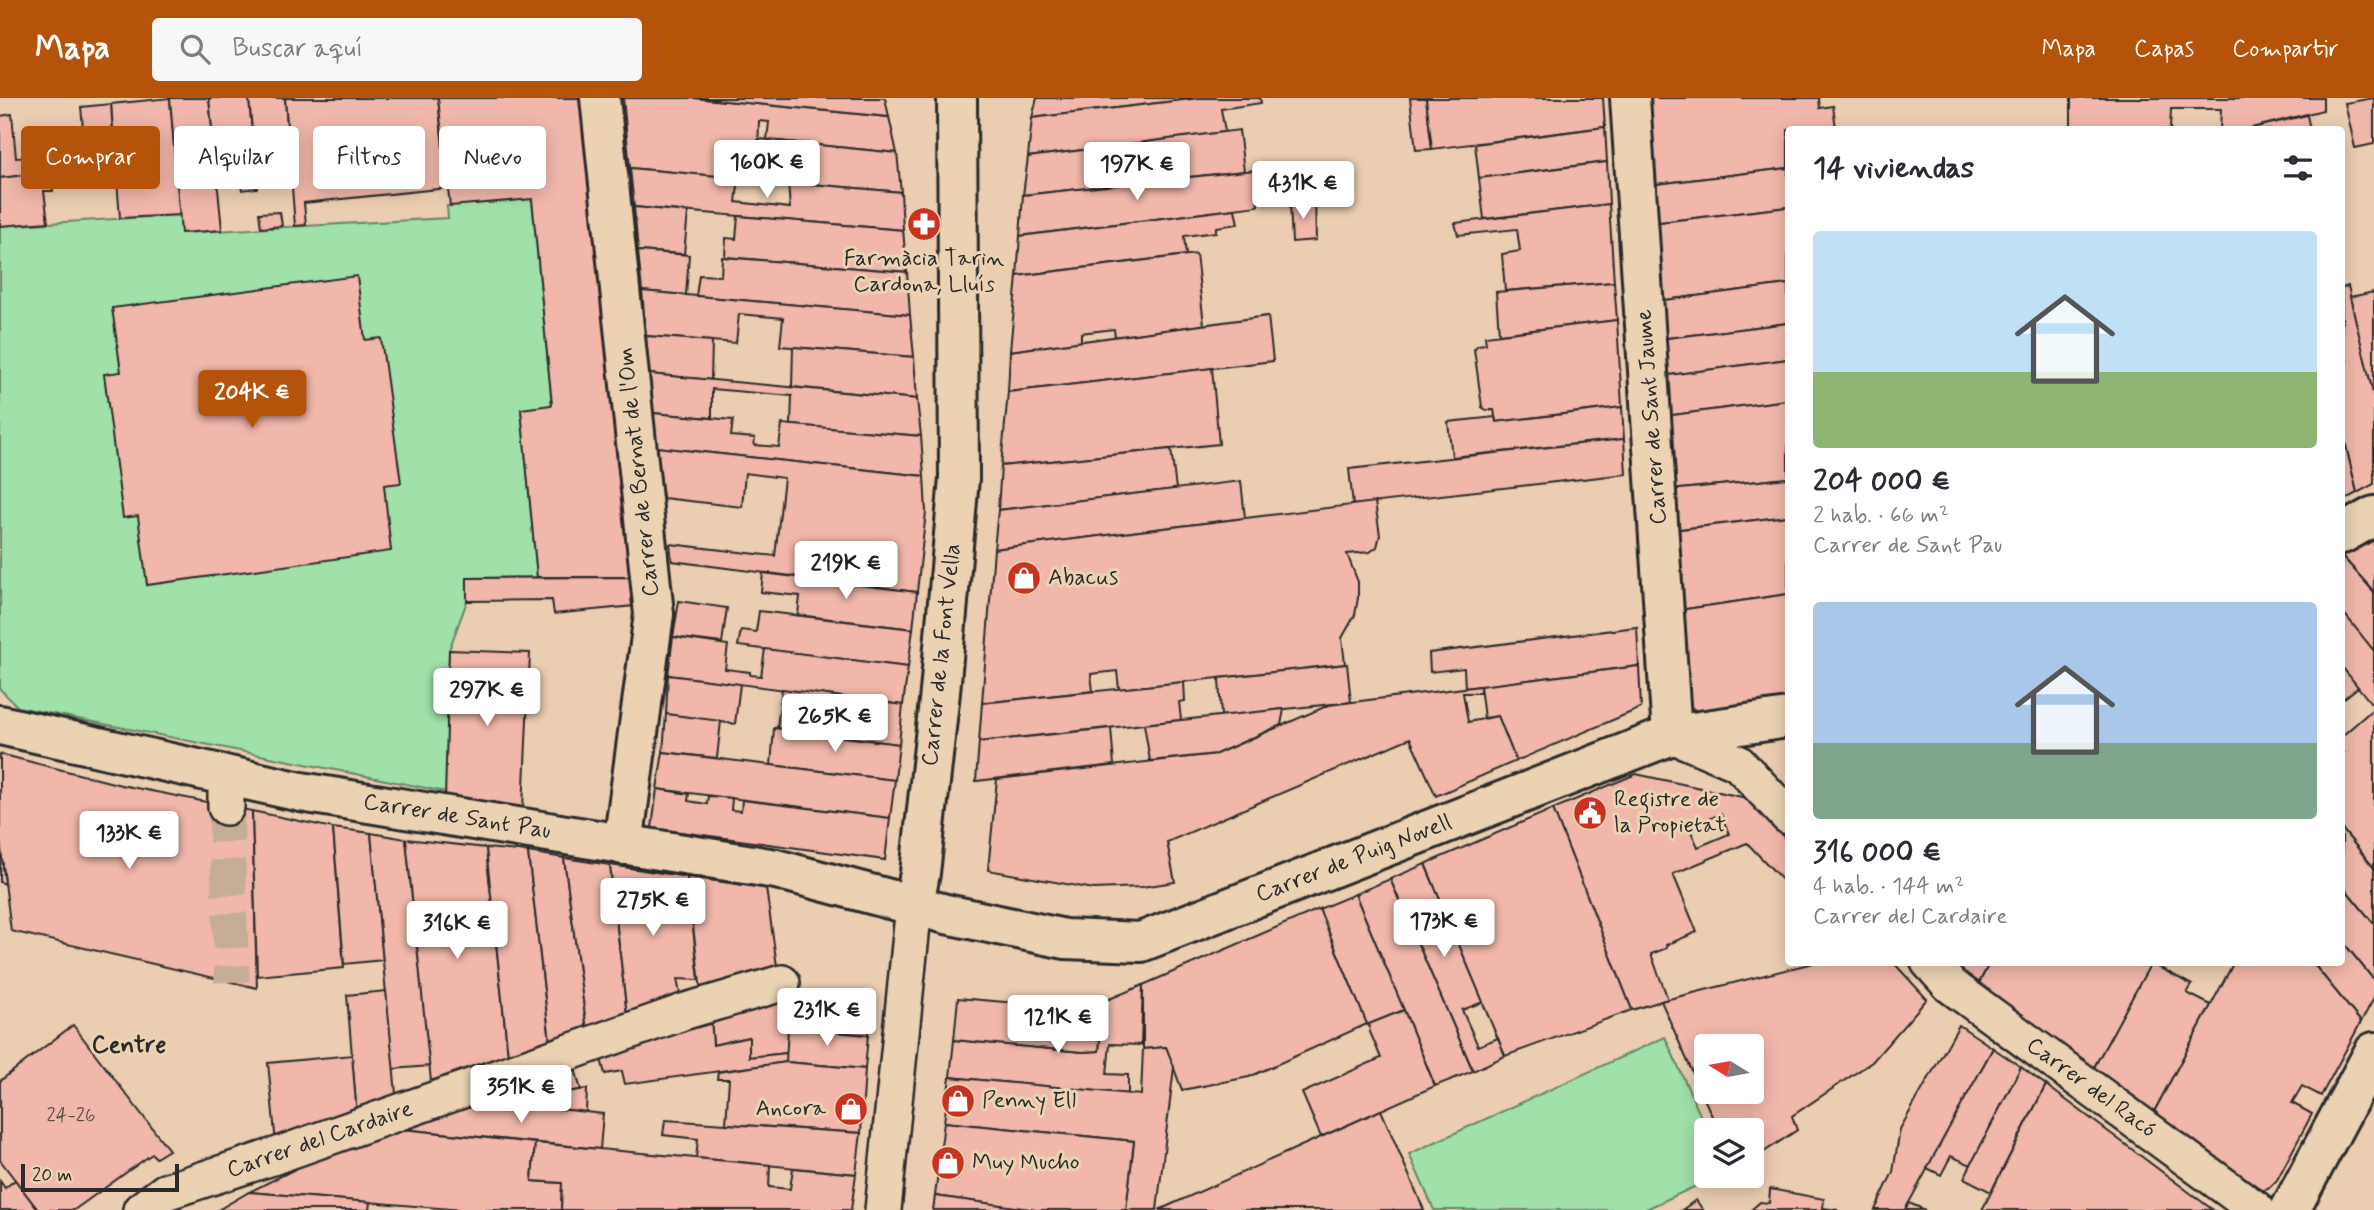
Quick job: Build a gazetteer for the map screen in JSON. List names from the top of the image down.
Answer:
{
  "streets": {
    "street": [
      "Carrer de Sant Jaume",
      "Carrer de Bernat de l'Om",
      "Carrer de la Font Vella",
      "Carrer de Sant Pau",
      "Carrer de Puig Novell",
      "Carrer del Racó",
      "Carrer del Cardaire"
    ]
  },
  "crossings": [
    ["Carrer de Sant Jaume", "Carrer de Puig Novell"],
    ["Carrer de Bernat de l'Om", "Carrer de Sant Pau"],
    ["Carrer de la Font Vella", "Carrer de Sant Pau"],
    ["Carrer de la Font Vella", "Carrer de Puig Novell"],
    ["Carrer de Sant Pau", "Carrer de Puig Novell"]
  ],
  "districts": ["Centre"],
  "places": {
    "pharmacy": ["Farmàcia Tarin Cardona, Lluís"],
    "shop": [
      "Abacus",
      "Penny Ell",
      "Ancora",
      "Muy Mucho"
    ],
    "public building": ["Registre de la Propietat"]
  },
  "house_numbers": ["24-26"],
  "scale_bar": "20 m",
  "north": "left",
  "page": {
    "header": "Mapa",
    "search": "Buscar aquí",
    "nav": ["Mapa", "Capas", "Compartir"],
    "chip": [
      "Comprar",
      "Alquilar",
      "Filtros",
      "Nuevo"
    ],
    "heading": "14 viviendas",
    "price": [
      "160K €",
      "197K €",
      "431K €",
      "204K €",
      "219K €",
      "297K €",
      "265K €",
      "133K €",
      "275K €",
      "173K €",
      "316K €",
      "231K €",
      "121K €",
      "351K €"
    ],
    "list": [
      {
        "name": "204 000 €",
        "note": "2 hab. · 66 m² · Carrer de Sant Pau"
      },
      {
        "name": "316 000 €",
        "note": "4 hab. · 144 m² · Carrer del Cardaire"
      }
    ],
    "scale": "20 m"
  }
}
